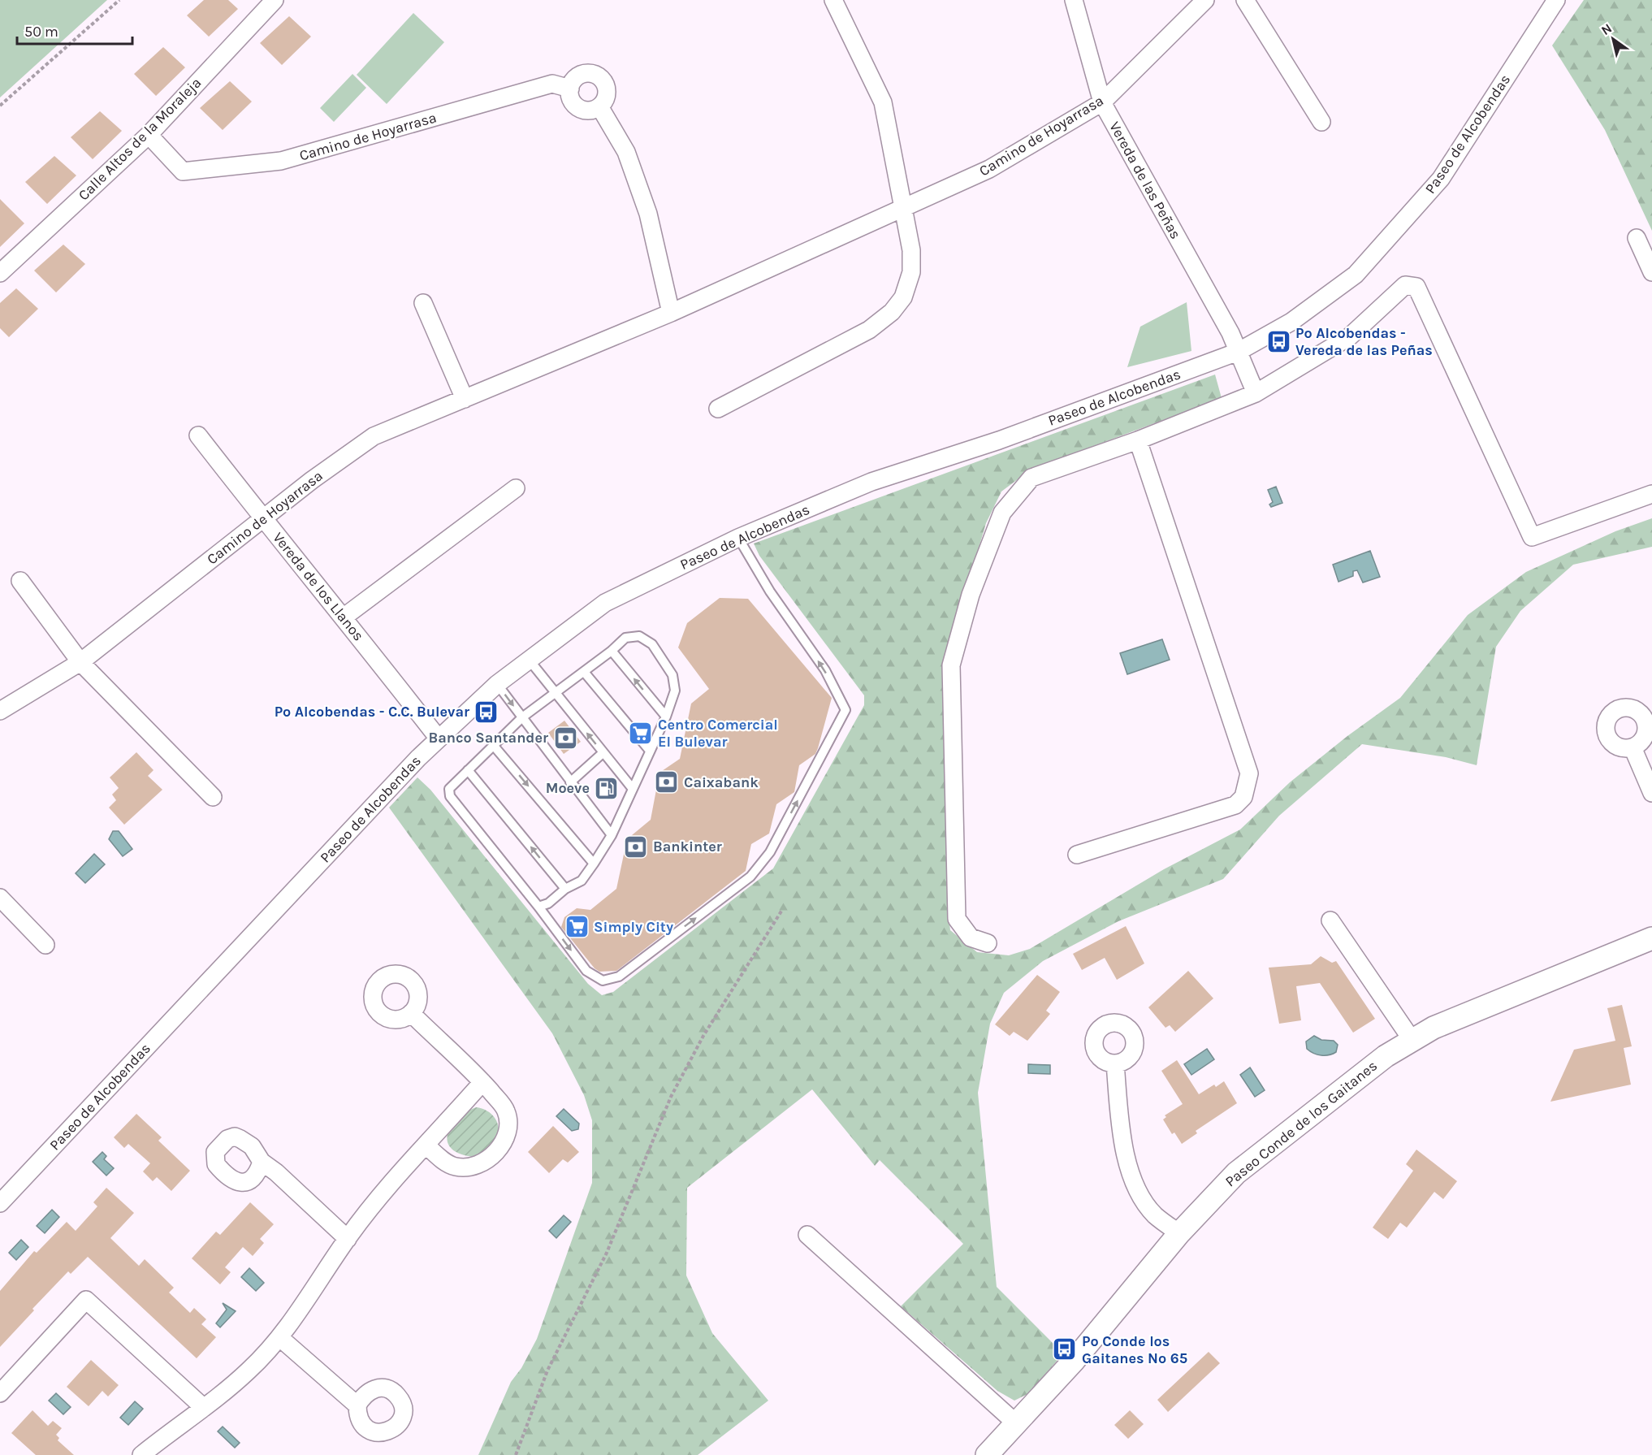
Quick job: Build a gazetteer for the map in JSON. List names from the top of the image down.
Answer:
{
  "streets": {
    "street": [
      "Paseo de Alcobendas",
      "Camino de Hoyarrasa",
      "Calle Altos de la Moraleja",
      "Vereda de las Peñas",
      "Vereda de los Llanos",
      "Paseo Conde de los Gaitanes"
    ]
  },
  "crossings": [
    ["Paseo de Alcobendas", "Vereda de las Peñas"],
    ["Paseo de Alcobendas", "Vereda de los Llanos"],
    ["Camino de Hoyarrasa", "Calle Altos de la Moraleja"],
    ["Camino de Hoyarrasa", "Vereda de las Peñas"],
    ["Camino de Hoyarrasa", "Vereda de los Llanos"]
  ],
  "places": {
    "bus stop": ["Pº Alcobendas - Vereda de las Peñas", "Pº Alcobendas - C.C. Bulevar", "Pº Conde los Gaitanes Nº 65"],
    "supermarket": ["Centro Comercial El Bulevar", "Simply City"],
    "bank": ["Banco Santander", "Caixabank", "Bankinter"],
    "fuel station": ["Moeve"]
  },
  "scale_bar": "50 m",
  "north": "top left"
}
